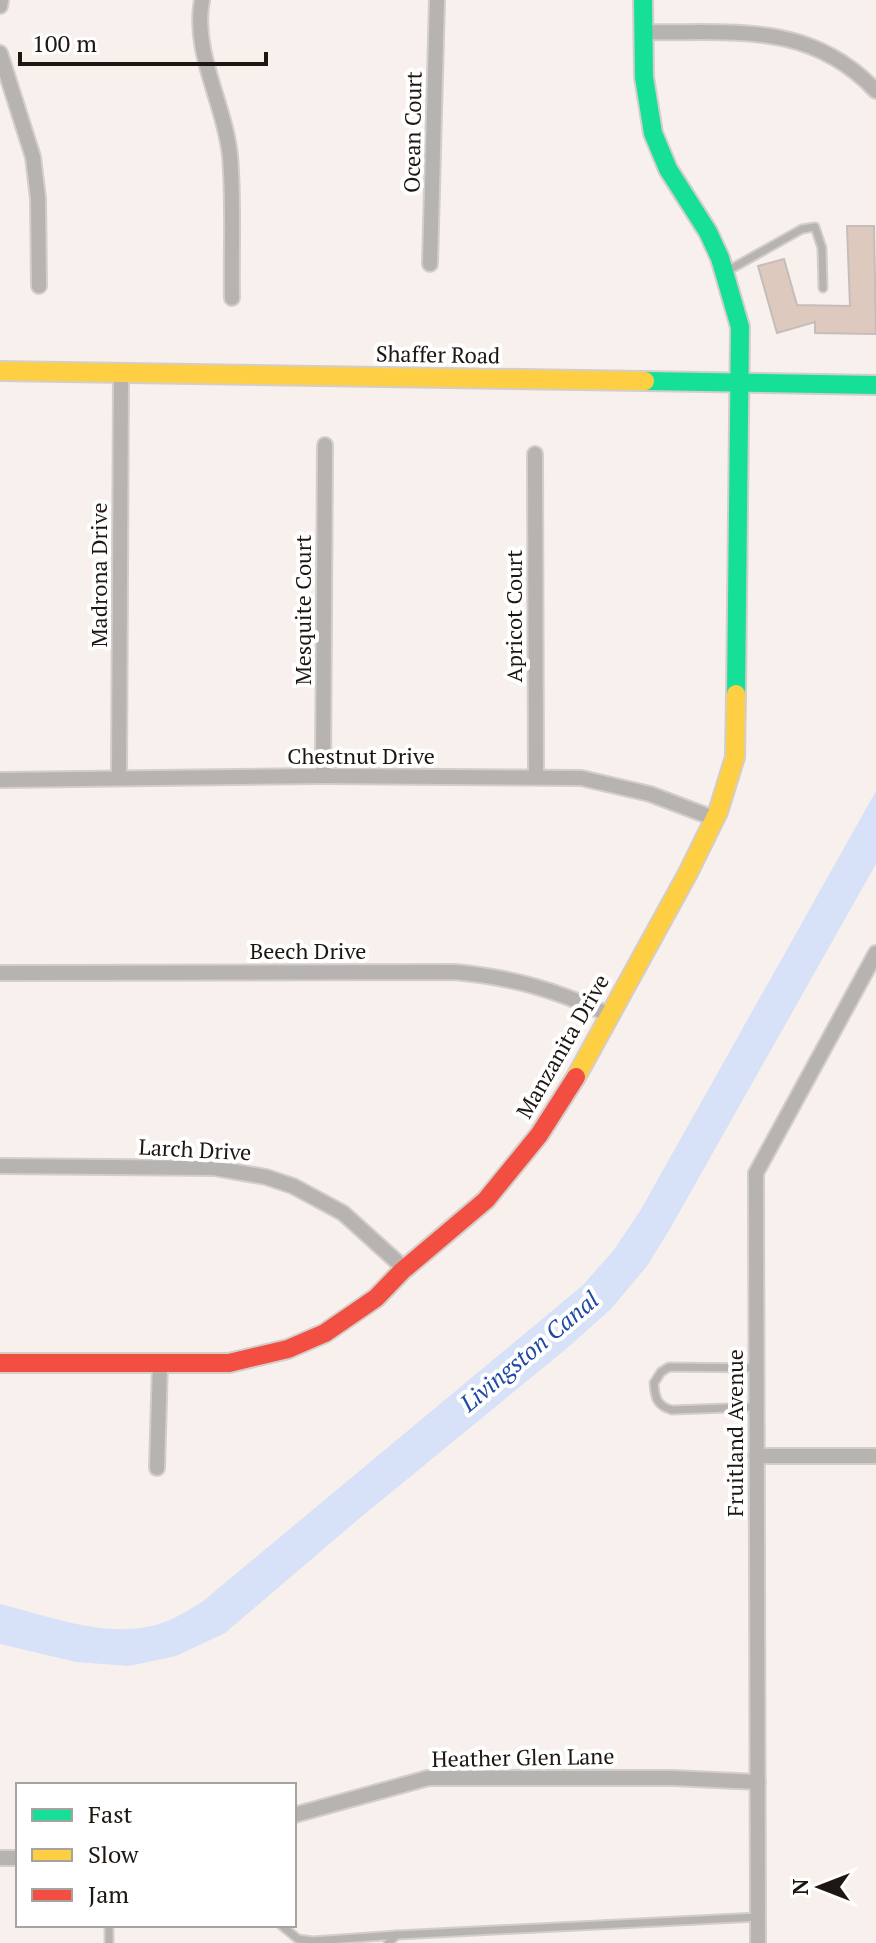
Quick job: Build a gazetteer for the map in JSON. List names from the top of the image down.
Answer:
{
  "streets": {
    "street": [
      "Ocean Court",
      "Shaffer Road",
      "Madrona Drive",
      "Mesquite Court",
      "Apricot Court",
      "Chestnut Drive",
      "Beech Drive",
      "Manzanita Drive",
      "Larch Drive",
      "Fruitland Avenue",
      "Heather Glen Lane"
    ]
  },
  "crossings": [
    ["Shaffer Road", "Madrona Drive"],
    ["Shaffer Road", "Manzanita Drive"],
    ["Madrona Drive", "Chestnut Drive"],
    ["Mesquite Court", "Chestnut Drive"],
    ["Apricot Court", "Chestnut Drive"],
    ["Chestnut Drive", "Manzanita Drive"],
    ["Beech Drive", "Manzanita Drive"],
    ["Manzanita Drive", "Larch Drive"],
    ["Fruitland Avenue", "Heather Glen Lane"]
  ],
  "water": ["Livingston Canal"],
  "legend": ["Fast", "Slow", "Jam"],
  "scale_bar": "100 m",
  "north": "left"
}
